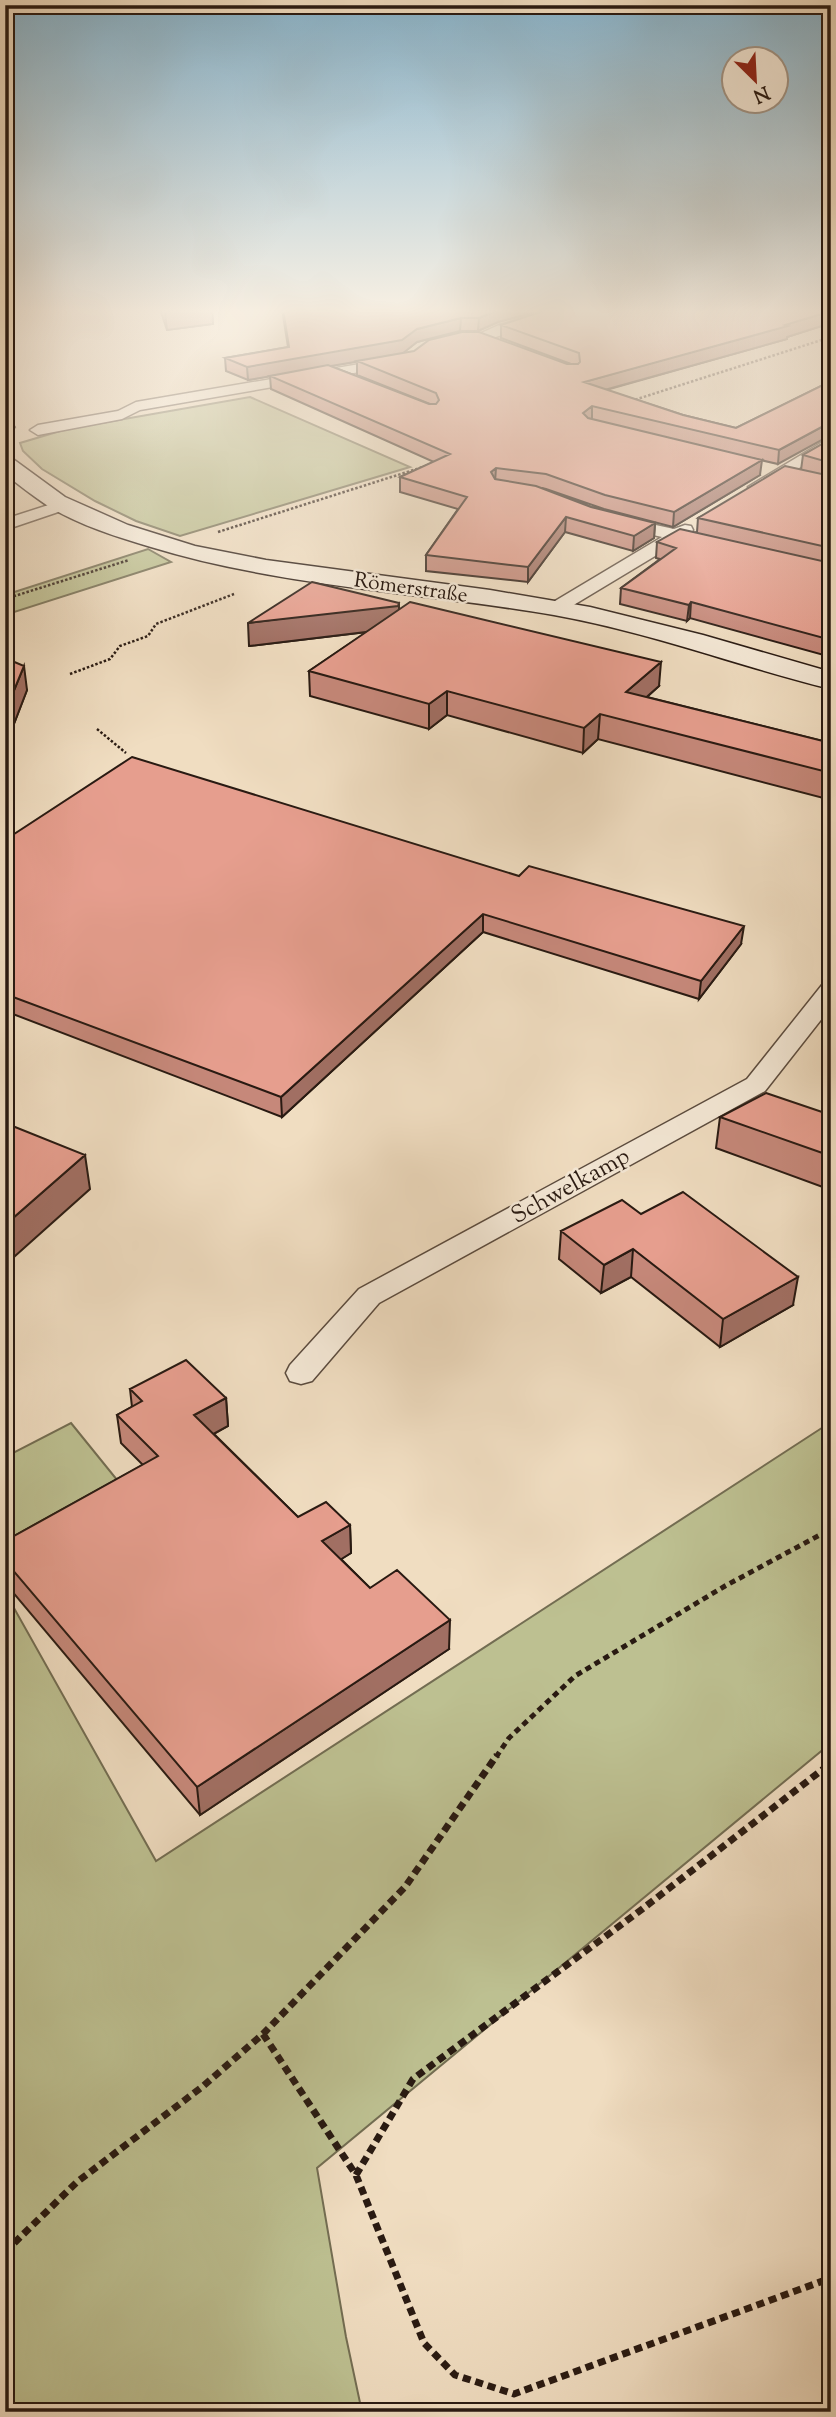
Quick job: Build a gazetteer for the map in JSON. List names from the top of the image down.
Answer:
{
  "streets": {
    "main road": ["Römerstraße"],
    "street": ["Schwelkamp"]
  },
  "north": "bottom right"
}
